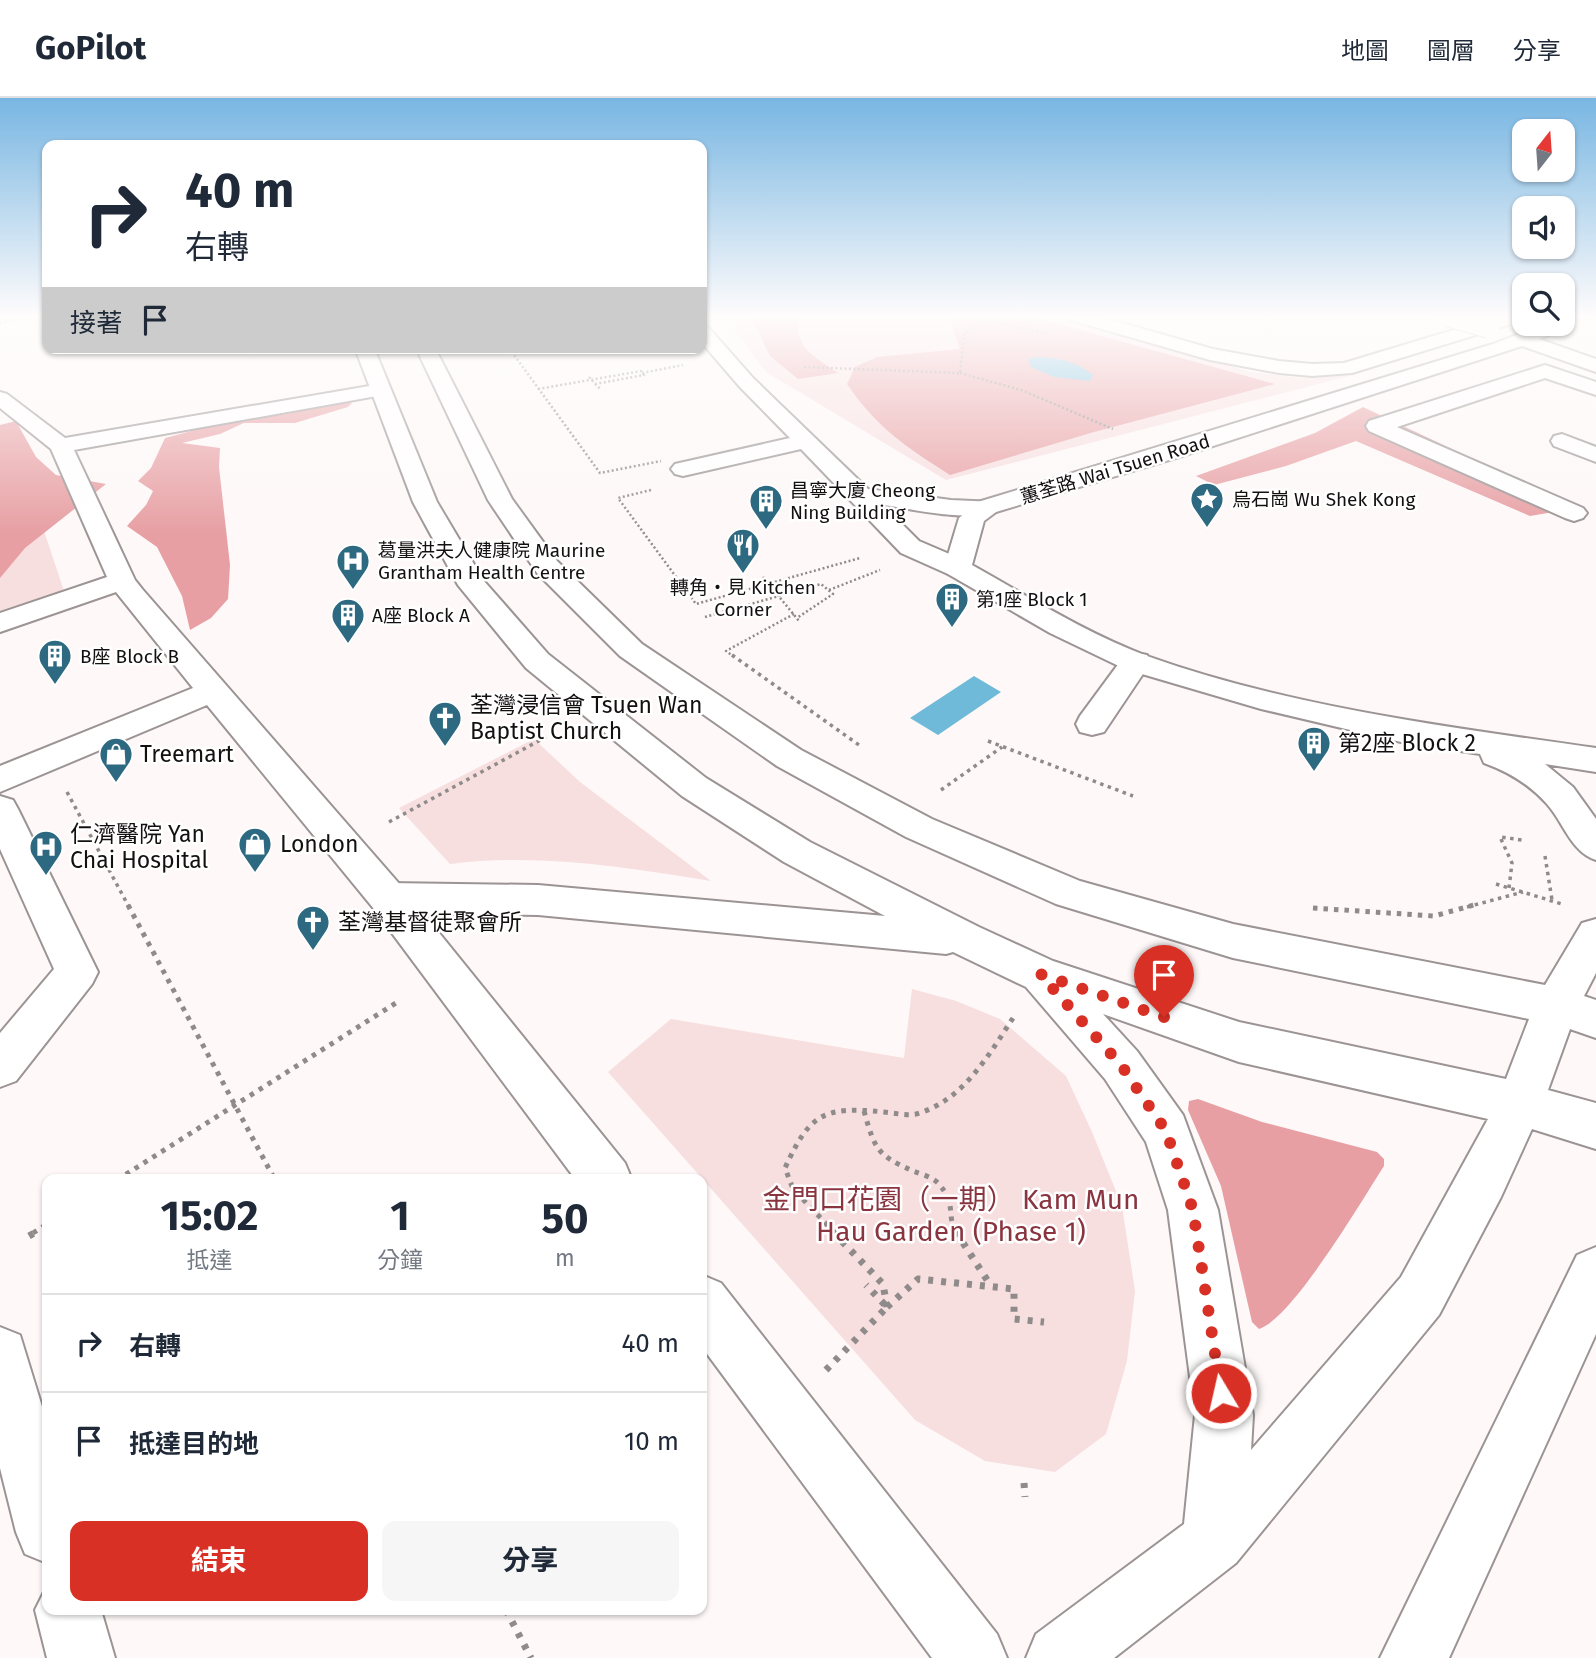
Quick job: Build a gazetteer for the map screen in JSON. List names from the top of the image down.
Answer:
{
  "streets": {
    "main road": ["蕙荃路 Wai Tsuen Road"]
  },
  "parks": ["金門口花園（一期） Kam Mun Hau Garden (Phase 1)"],
  "places": {
    "place": ["烏石崗 Wu Shek Kong"],
    "building": [
      "昌寧大廈 Cheong Ning Building",
      "第1座 Block 1",
      "A座 Block A",
      "B座 Block B",
      "第2座 Block 2"
    ],
    "restaurant": ["轉角‧見 Kitchen Corner"],
    "hospital": ["葛量洪夫人健康院 Maurine Grantham Health Centre", "仁濟醫院 Yan Chai Hospital"],
    "church": ["荃灣浸信會 Tsuen Wan Baptist Church", "荃灣基督徒聚會所"],
    "shop": ["Treemart", "London"]
  },
  "north": "top",
  "page": {
    "header": "GoPilot",
    "nav": ["地圖", "圖層", "分享"],
    "turn": ["40 m", "右轉"],
    "then": "接著",
    "eta": [
      "15:02",
      "抵達",
      "1",
      "分鐘",
      "50",
      "m"
    ],
    "list": [
      {
        "name": "右轉",
        "value": "40 m"
      },
      {
        "name": "抵達目的地",
        "value": "10 m"
      }
    ],
    "buttons": ["結束", "分享"]
  }
}
